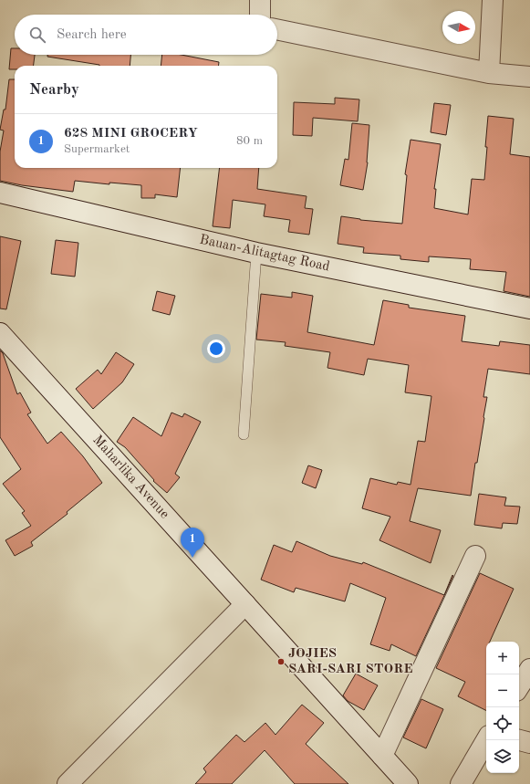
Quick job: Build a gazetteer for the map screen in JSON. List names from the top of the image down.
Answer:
{
  "streets": {
    "main road": ["Bauan-Alitagtag Road", "Maharlika Avenue"]
  },
  "places": ["JOJIES SARI-SARI STORE"],
  "north": "right",
  "page": {
    "search": "Search here",
    "heading": "Nearby",
    "list": [
      {
        "mark": "1",
        "name": "628 MINI GROCERY",
        "note": "Supermarket",
        "value": "80 m"
      }
    ],
    "pins": "1",
    "map_buttons": ["+", "−"]
  }
}
